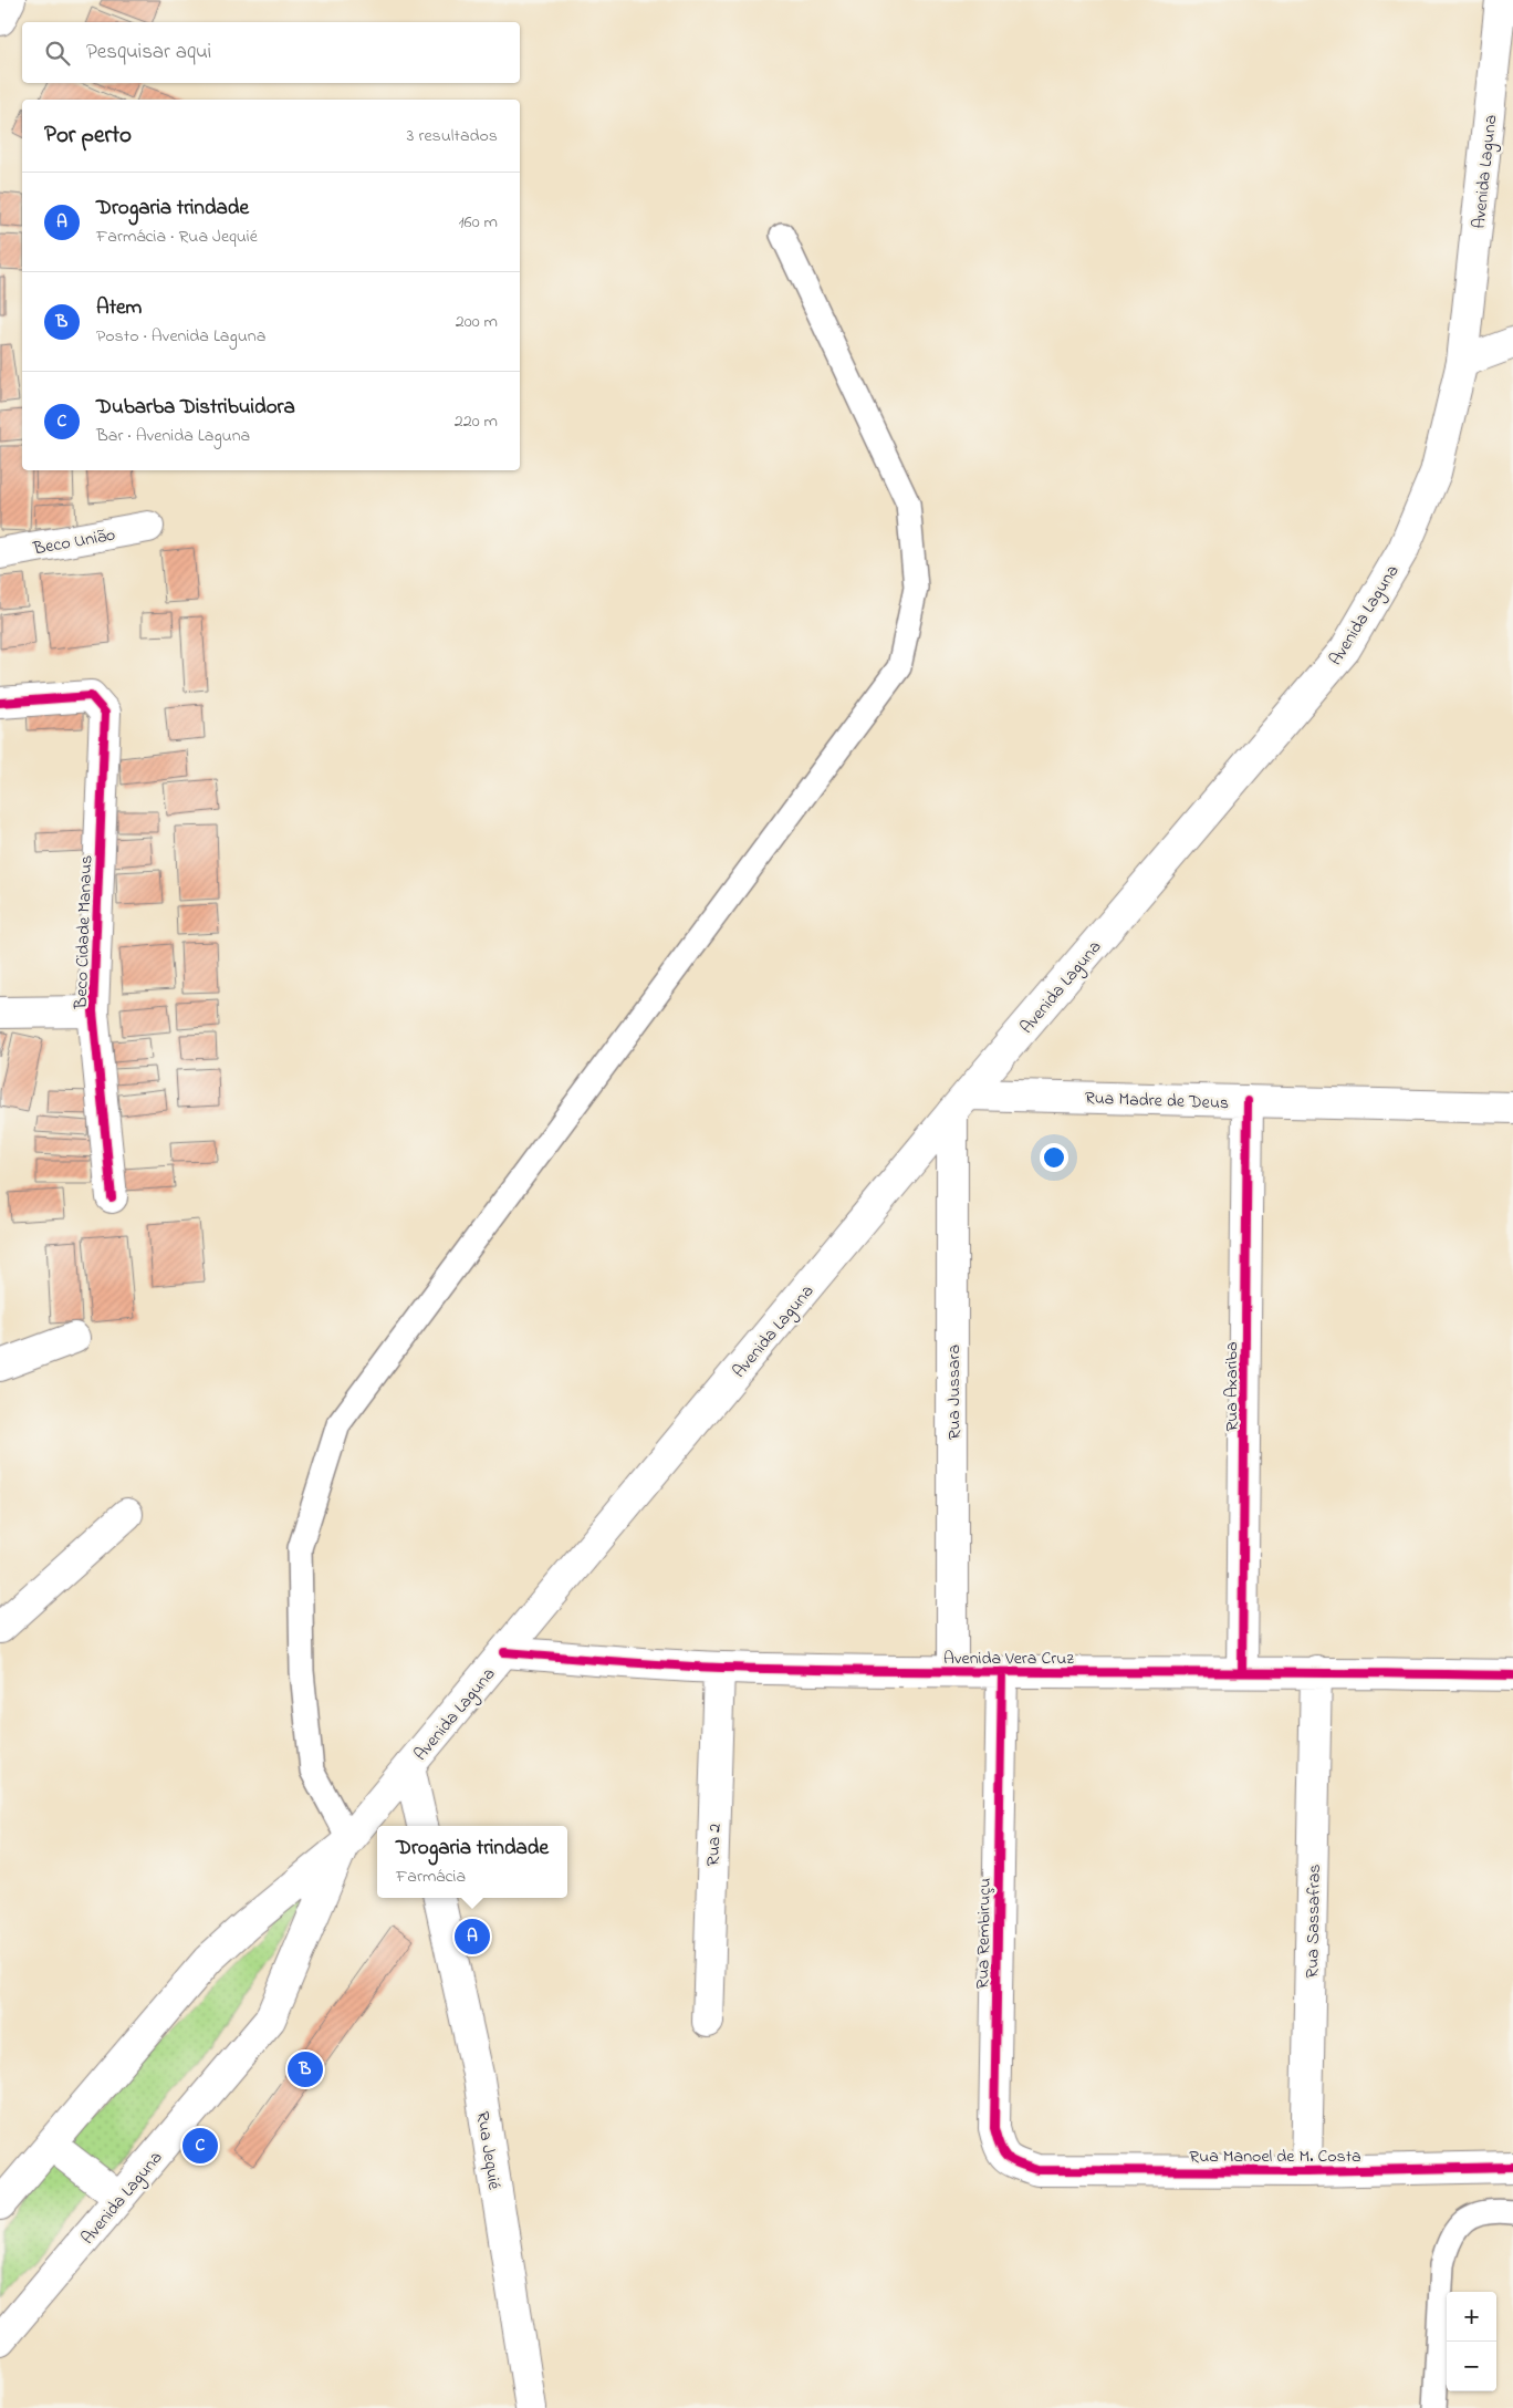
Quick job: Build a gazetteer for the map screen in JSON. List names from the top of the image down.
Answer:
{
  "streets": {
    "street": [
      "Avenida Laguna",
      "Beco União",
      "Beco Cidade Manaus",
      "Rua Madre de Deus",
      "Rua Axariba",
      "Rua Jussara",
      "Avenida Vera Cruz",
      "Rua 2",
      "Rua Sassafras",
      "Rua Rembiruçu",
      "Rua Jequié",
      "Rua Manoel de M. Costa"
    ]
  },
  "crossings": [
    ["Avenida Laguna", "Rua Madre de Deus"],
    ["Avenida Laguna", "Rua Jussara"],
    ["Avenida Laguna", "Avenida Vera Cruz"],
    ["Rua Madre de Deus", "Rua Axariba"],
    ["Rua Madre de Deus", "Rua Jussara"],
    ["Rua Axariba", "Avenida Vera Cruz"],
    ["Rua Jussara", "Avenida Vera Cruz"],
    ["Avenida Vera Cruz", "Rua 2"],
    ["Avenida Vera Cruz", "Rua Sassafras"],
    ["Avenida Vera Cruz", "Rua Rembiruçu"],
    ["Rua Sassafras", "Rua Manoel de M. Costa"],
    ["Rua Rembiruçu", "Rua Manoel de M. Costa"]
  ],
  "page": {
    "search": "Pesquisar aqui",
    "heading": ["Por perto", "3 resultados"],
    "list": [
      {
        "mark": "A",
        "name": "Drogaria trindade",
        "note": "Farmácia · Rua Jequié",
        "value": "160 m"
      },
      {
        "mark": "B",
        "name": "Atem",
        "note": "Posto · Avenida Laguna",
        "value": "200 m"
      },
      {
        "mark": "C",
        "name": "Dubarba Distribuidora",
        "note": "Bar · Avenida Laguna",
        "value": "220 m"
      }
    ],
    "popup": ["Drogaria trindade", "Farmácia"],
    "pins": ["A", "B", "C"],
    "map_buttons": ["+", "−"]
  }
}
